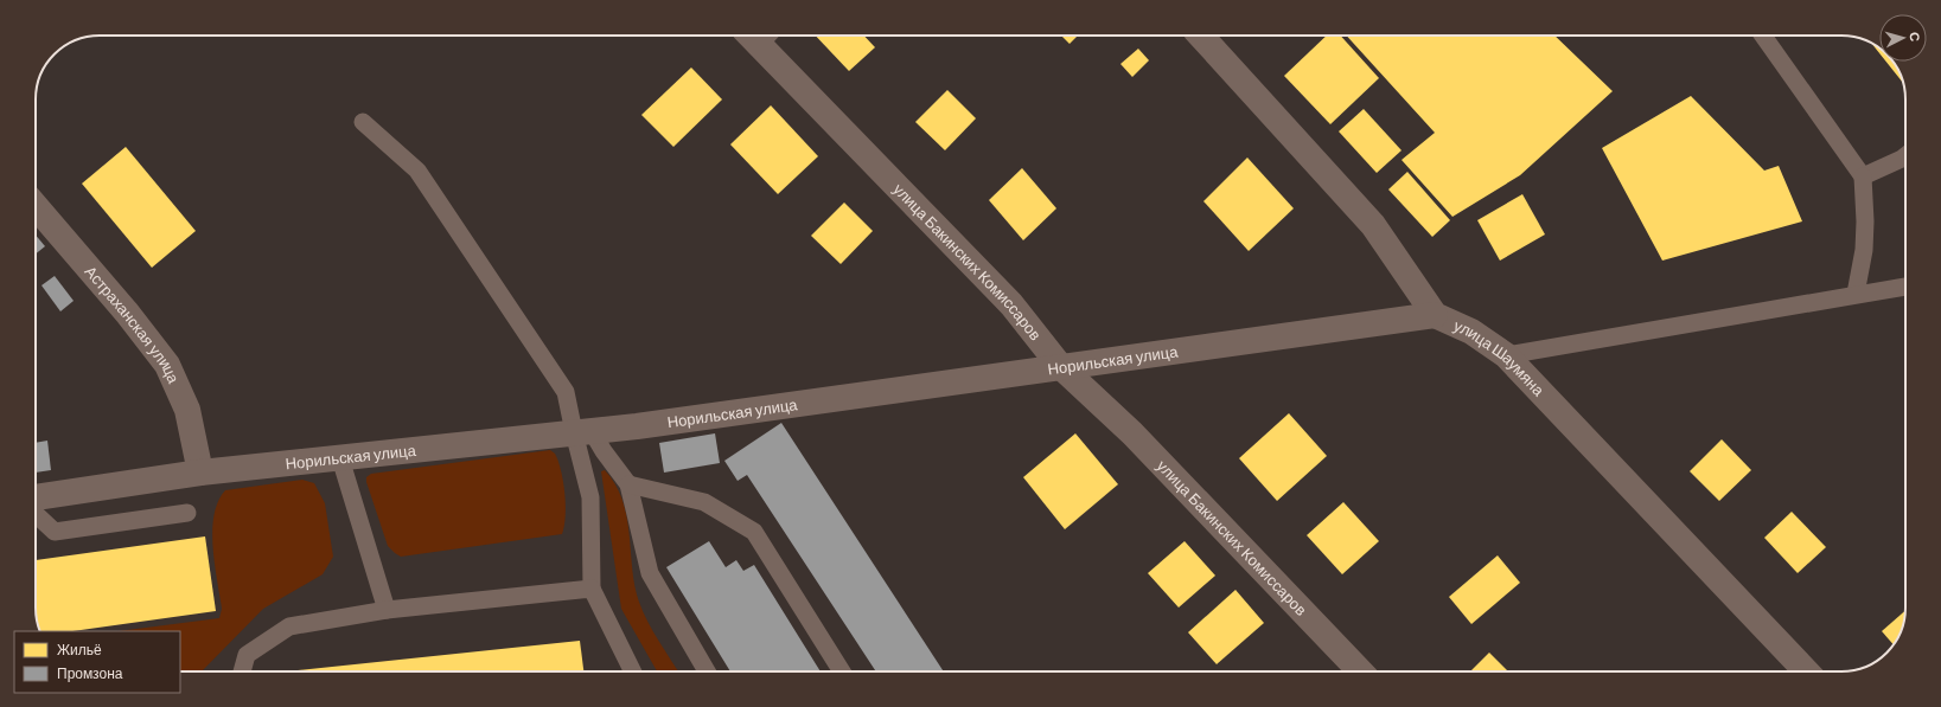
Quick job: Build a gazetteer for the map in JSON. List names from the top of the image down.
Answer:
{
  "streets": {
    "street": [
      "улица Бакинских Комиссаров",
      "Астраханская улица",
      "Норильская улица",
      "улица Шаумяна"
    ]
  },
  "crossings": [
    ["улица Бакинских Комиссаров", "Норильская улица"],
    ["Астраханская улица", "Норильская улица"],
    ["Норильская улица", "улица Шаумяна"]
  ],
  "legend": ["Жильё", "Промзона"],
  "north": "right"
}
